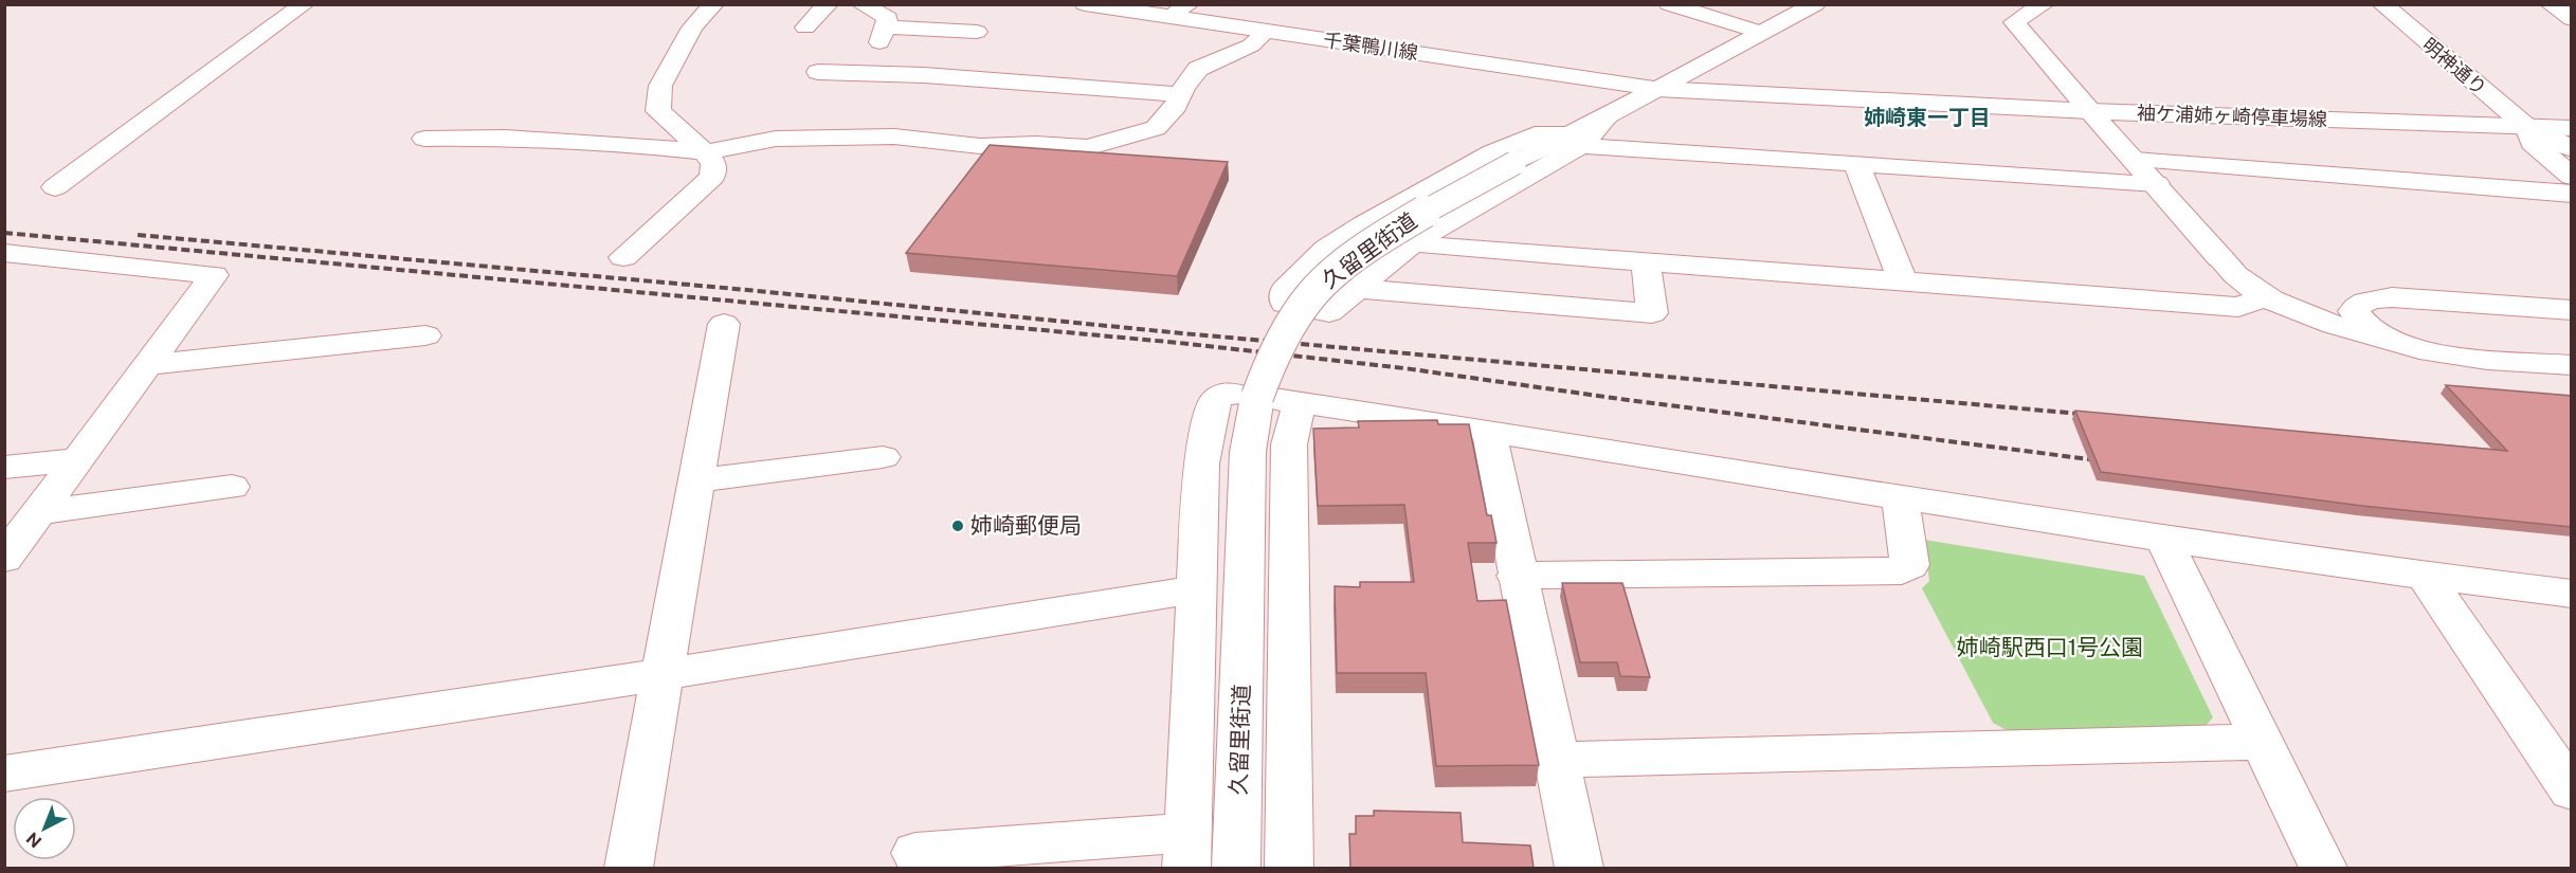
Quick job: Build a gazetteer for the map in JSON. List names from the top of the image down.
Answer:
{
  "streets": {
    "street": [
      "千葉鴨川線",
      "明神通り",
      "袖ケ浦姉ヶ崎停車場線",
      "久留里街道"
    ]
  },
  "crossings": [
    ["千葉鴨川線", "袖ケ浦姉ヶ崎停車場線"],
    ["明神通り", "袖ケ浦姉ヶ崎停車場線"]
  ],
  "districts": ["姉崎東一丁目"],
  "parks": ["姉崎駅西口1号公園"],
  "places": ["姉崎郵便局"],
  "north": "bottom left"
}
